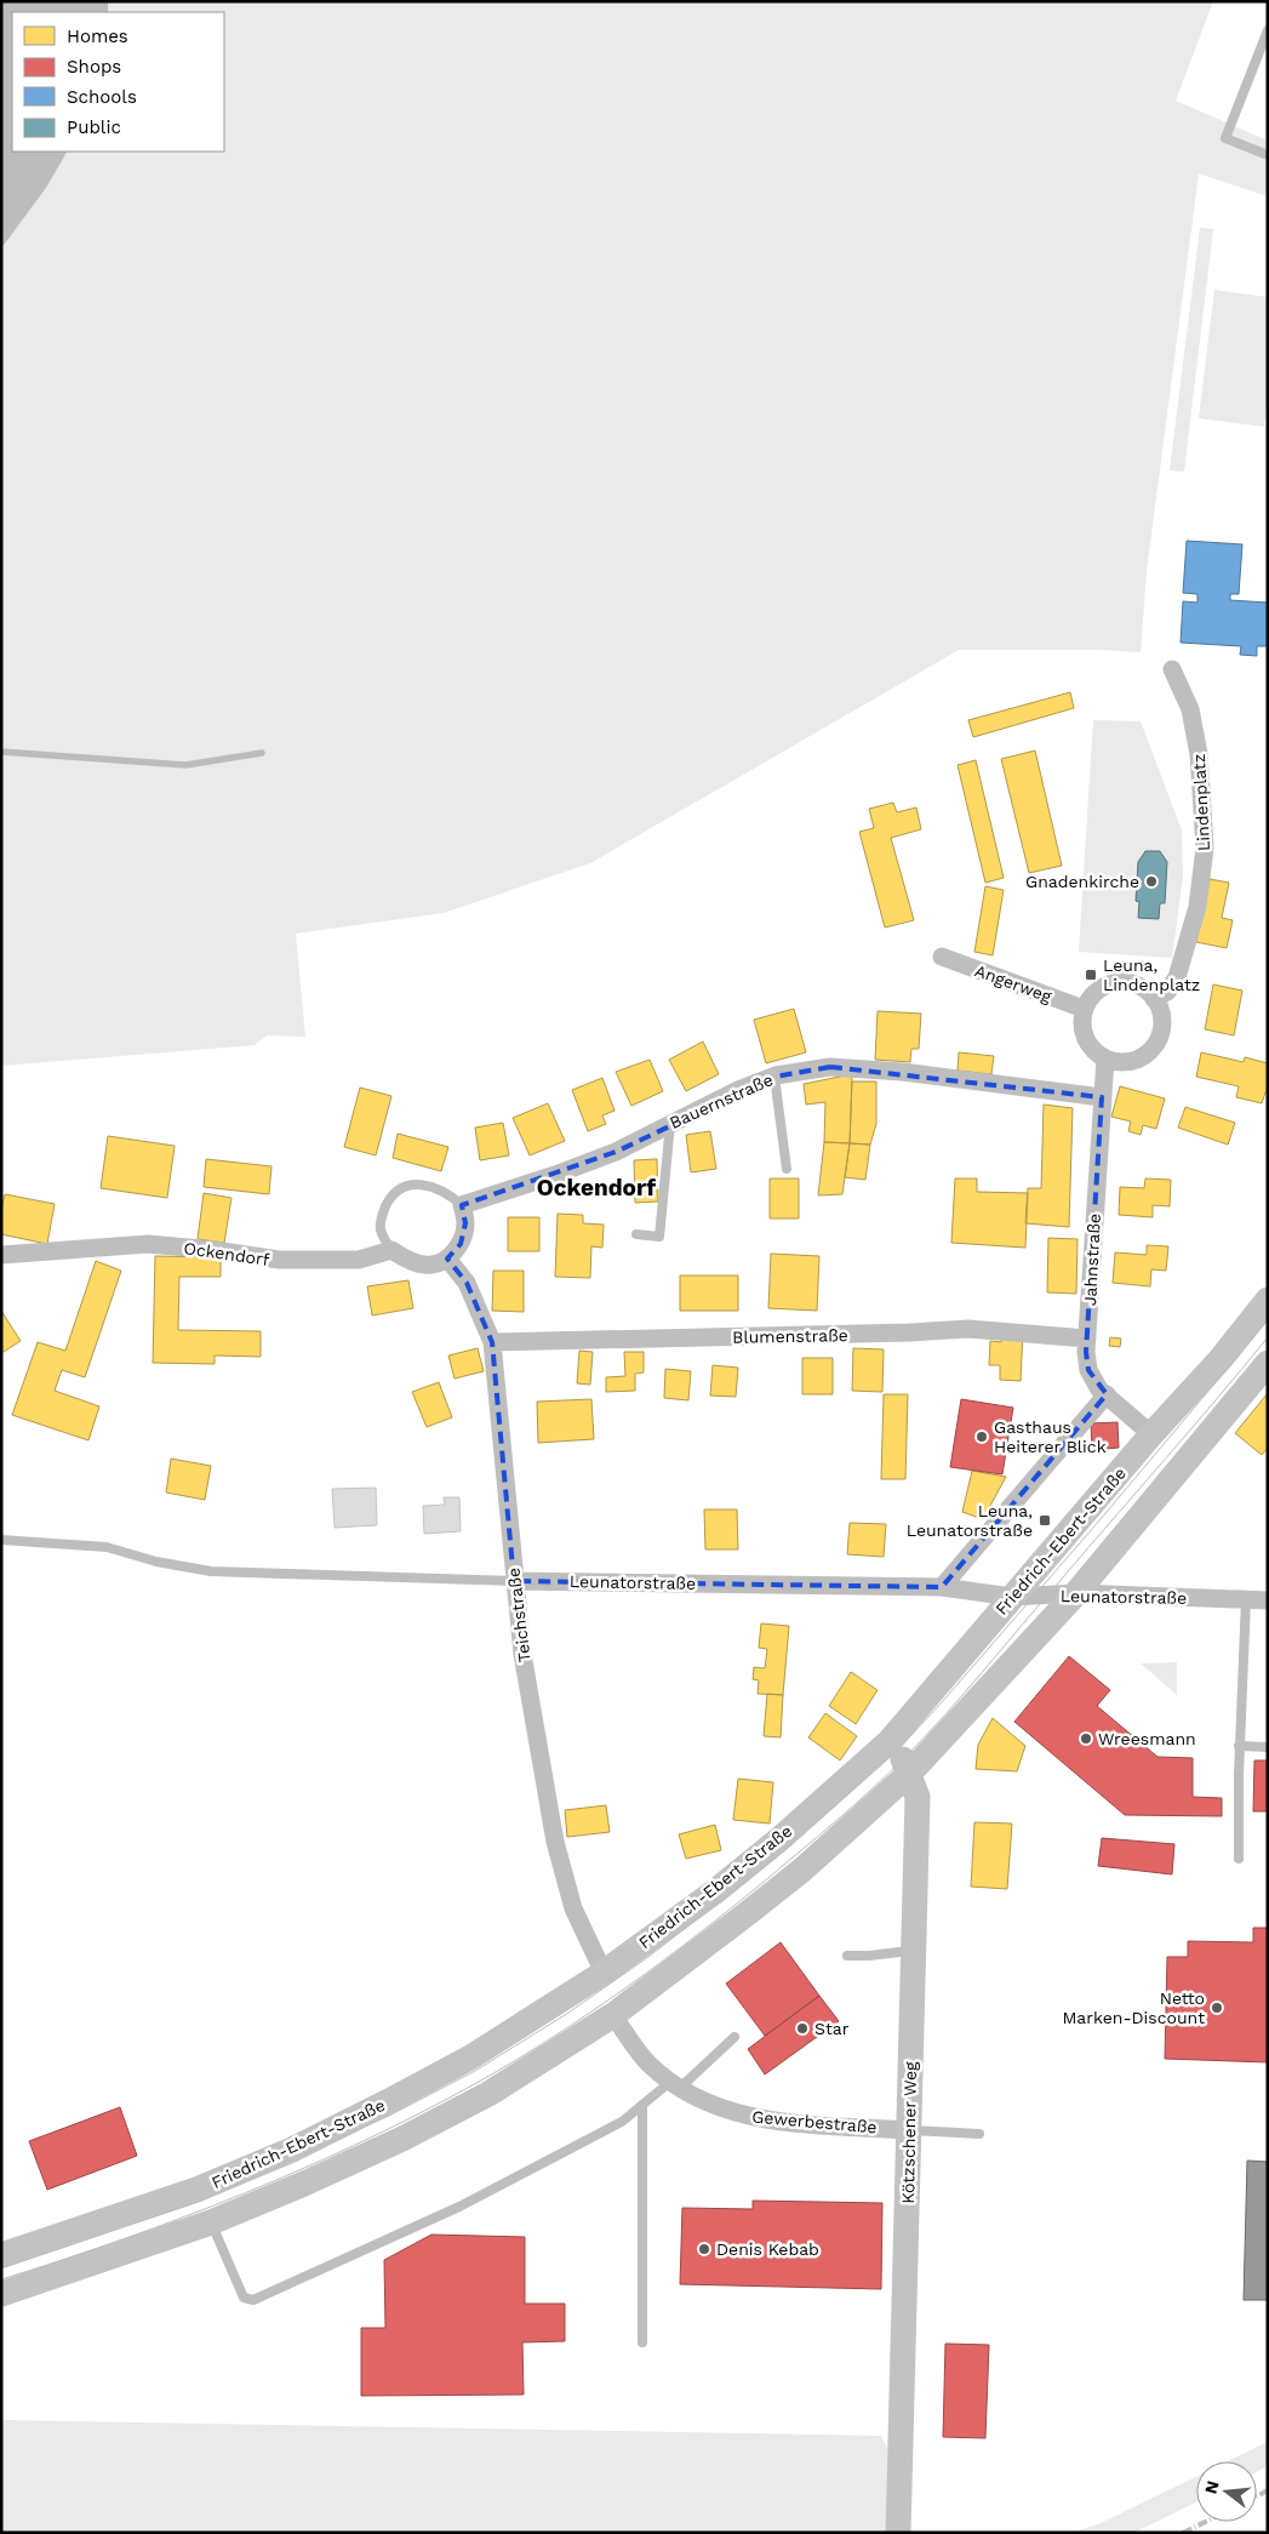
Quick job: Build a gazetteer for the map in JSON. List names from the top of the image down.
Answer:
{
  "streets": {
    "main road": ["Friedrich-Ebert-Straße", "Kötzschener Weg"],
    "street": [
      "Lindenplatz",
      "Angerweg",
      "Bauernstraße",
      "Ockendorf",
      "Jahnstraße",
      "Blumenstraße",
      "Leunatorstraße",
      "Teichstraße",
      "Gewerbestraße"
    ]
  },
  "crossings": [
    ["Lindenplatz", "Angerweg"],
    ["Lindenplatz", "Jahnstraße"],
    ["Angerweg", "Jahnstraße"],
    ["Bauernstraße", "Ockendorf"],
    ["Bauernstraße", "Jahnstraße"],
    ["Bauernstraße", "Teichstraße"],
    ["Ockendorf", "Teichstraße"],
    ["Jahnstraße", "Blumenstraße"],
    ["Jahnstraße", "Friedrich-Ebert-Straße"],
    ["Blumenstraße", "Teichstraße"],
    ["Friedrich-Ebert-Straße", "Leunatorstraße"],
    ["Friedrich-Ebert-Straße", "Teichstraße"],
    ["Friedrich-Ebert-Straße", "Kötzschener Weg"],
    ["Leunatorstraße", "Teichstraße"],
    ["Gewerbestraße", "Kötzschener Weg"]
  ],
  "districts": ["Ockendorf"],
  "places": {
    "other": [
      "Gnadenkirche",
      "Gasthaus Heiterer Blick",
      "Wreesmann",
      "Netto Marken-Discount",
      "Star",
      "Denis Kebab"
    ],
    "transit": ["Leuna, Lindenplatz", "Leuna, Leunatorstraße"]
  },
  "legend": [
    "Homes",
    "Shops",
    "Schools",
    "Public"
  ],
  "north": "left"
}
